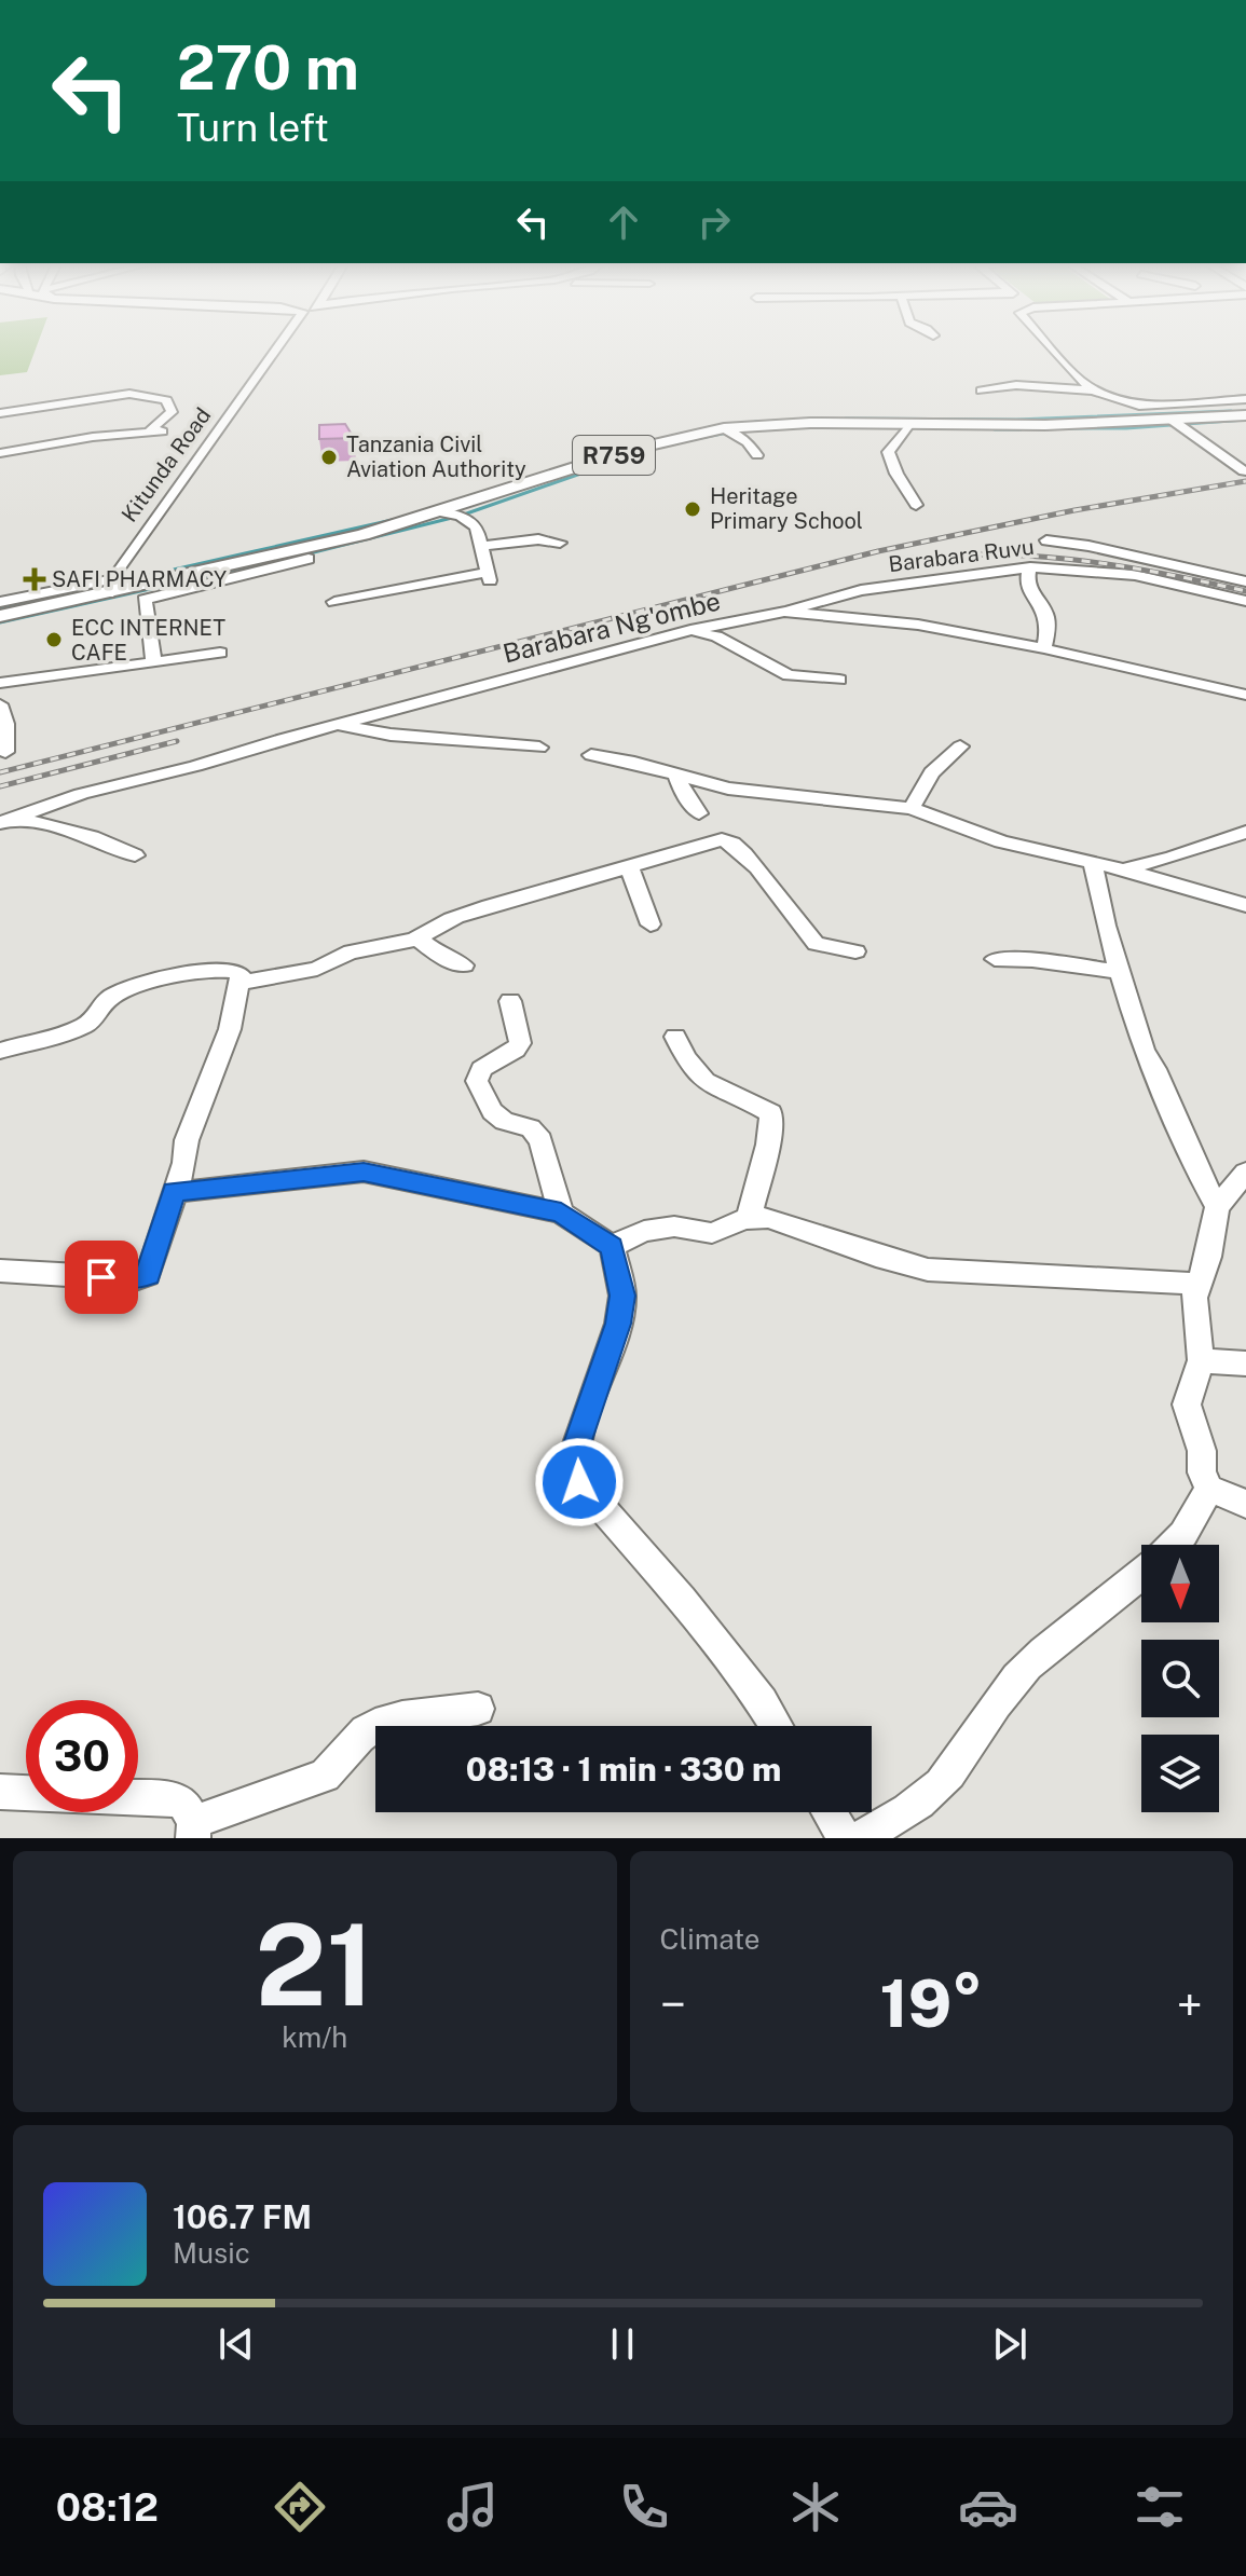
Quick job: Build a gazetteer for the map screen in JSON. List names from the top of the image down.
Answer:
{
  "streets": {
    "main road": ["R759"],
    "street": ["Kitunda Road", "Barabara Ruvu", "Barabara Ng'ombe"]
  },
  "crossings": [
    ["R759", "Kitunda Road"],
    ["Barabara Ruvu", "Barabara Ng'ombe"]
  ],
  "places": {
    "other": ["Tanzania Civil Aviation Authority", "Heritage Primary School", "ECC INTERNET CAFE"],
    "health": ["SAFI PHARMACY"]
  },
  "north": "bottom",
  "page": {
    "turn": ["270 m", "Turn left"],
    "limit": "30",
    "trip": "08:13 · 1 min · 330 m",
    "tile": [
      ["21", "km/h"],
      "Climate"
    ],
    "heat": ["−", "19°", "+"],
    "song": ["106.7 FM", "Music"],
    "tabs": "08:12"
  }
}
